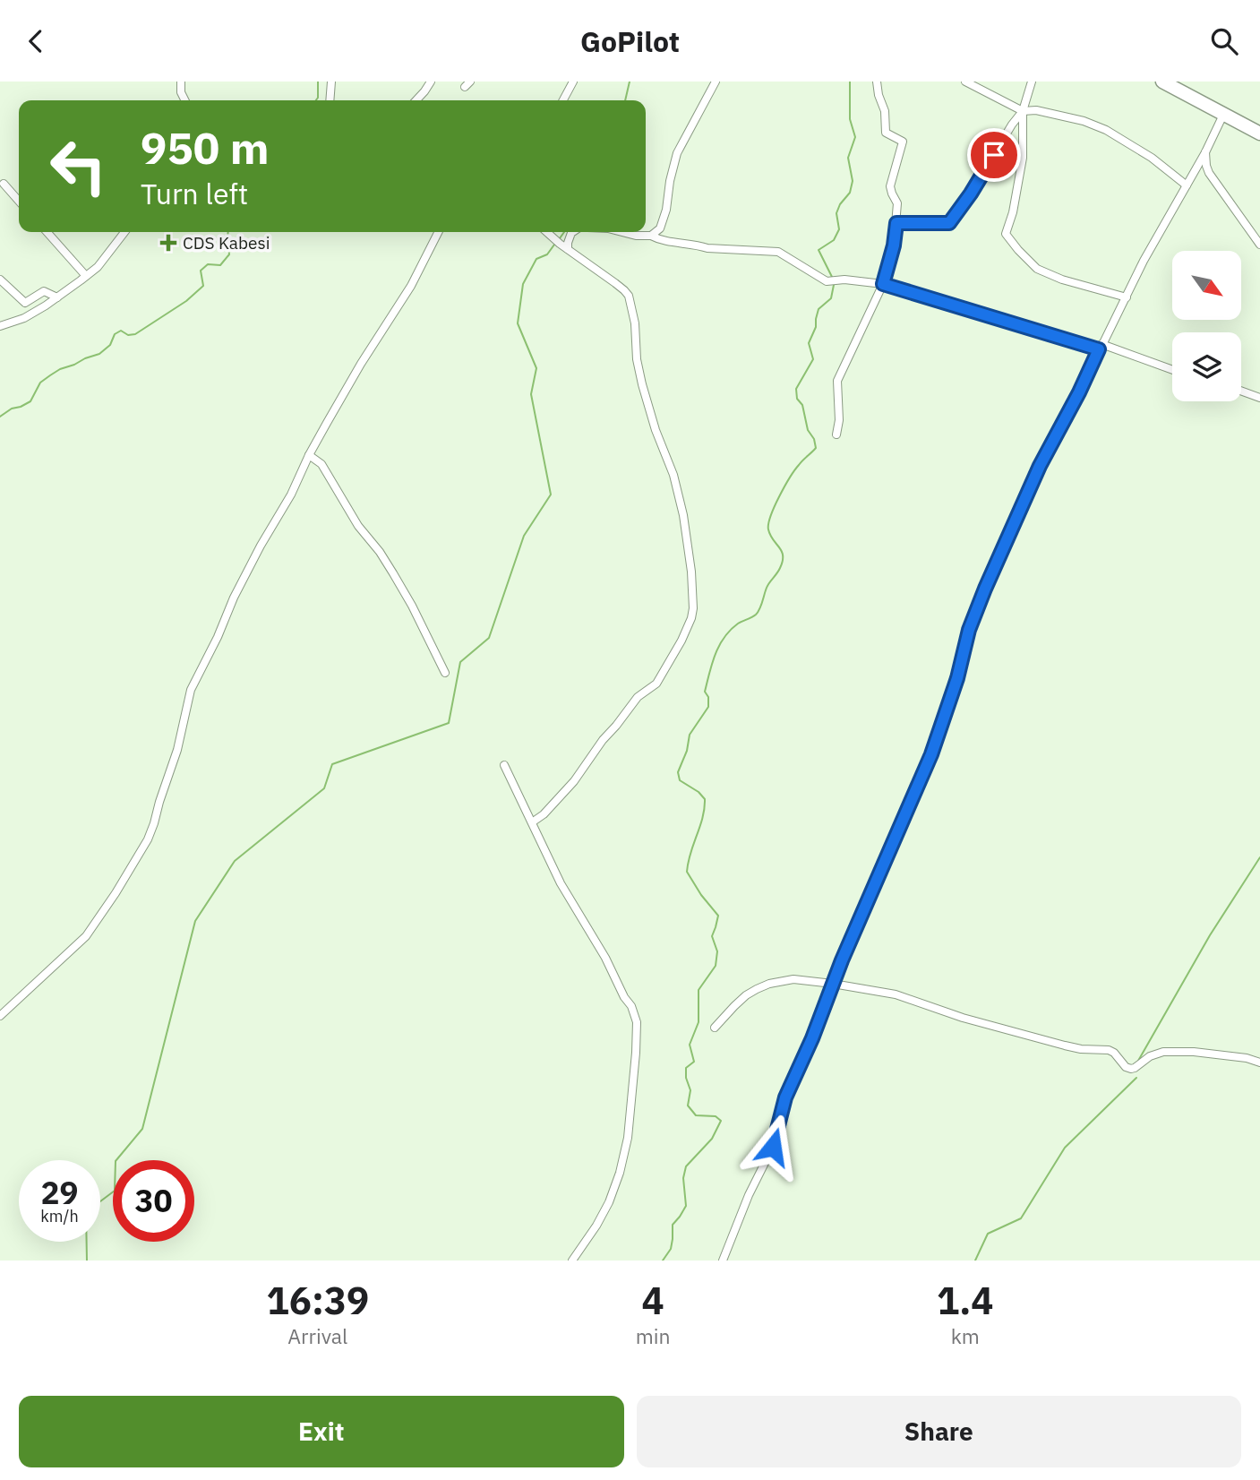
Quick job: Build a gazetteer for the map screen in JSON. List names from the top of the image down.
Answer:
{
  "places": {
    "health": ["CDS Kabesi"]
  },
  "north": "bottom right",
  "page": {
    "header": "GoPilot",
    "turn": ["950 m", "Turn left"],
    "speed": "29 km/h",
    "limit": "30",
    "eta": [
      "16:39",
      "Arrival",
      "4",
      "min",
      "1.4",
      "km"
    ],
    "buttons": ["Exit", "Share"]
  }
}
